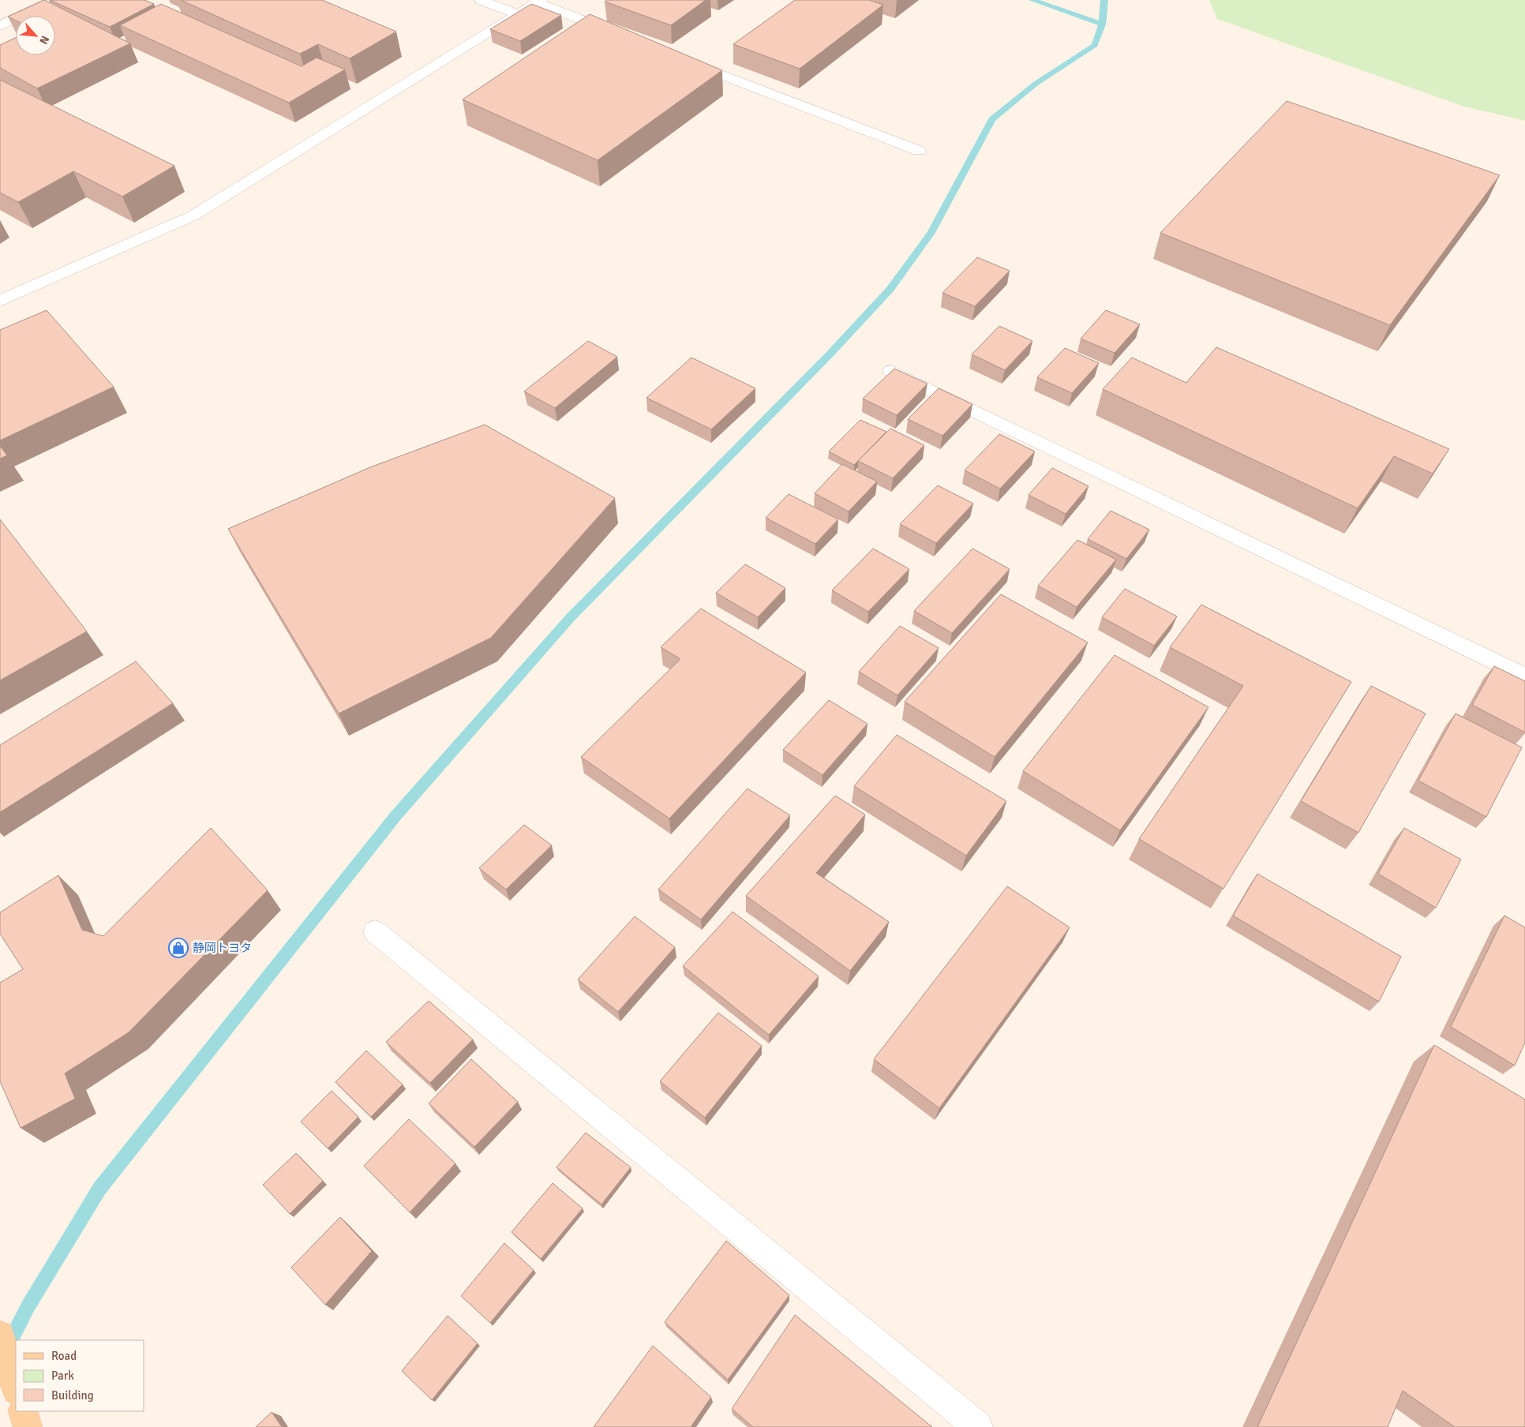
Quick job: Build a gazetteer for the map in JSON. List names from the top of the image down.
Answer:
{
  "places": {
    "shop": ["静岡トヨタ"]
  },
  "legend": ["Road", "Park", "Building"],
  "north": "bottom right"
}
